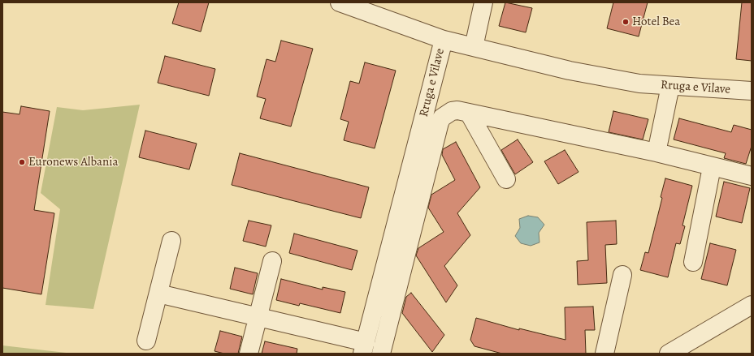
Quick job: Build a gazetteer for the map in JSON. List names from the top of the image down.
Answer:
{
  "streets": {
    "street": ["Rruga e Vilave"]
  },
  "places": ["Hotel Bea", "Euronews Albania"]
}
